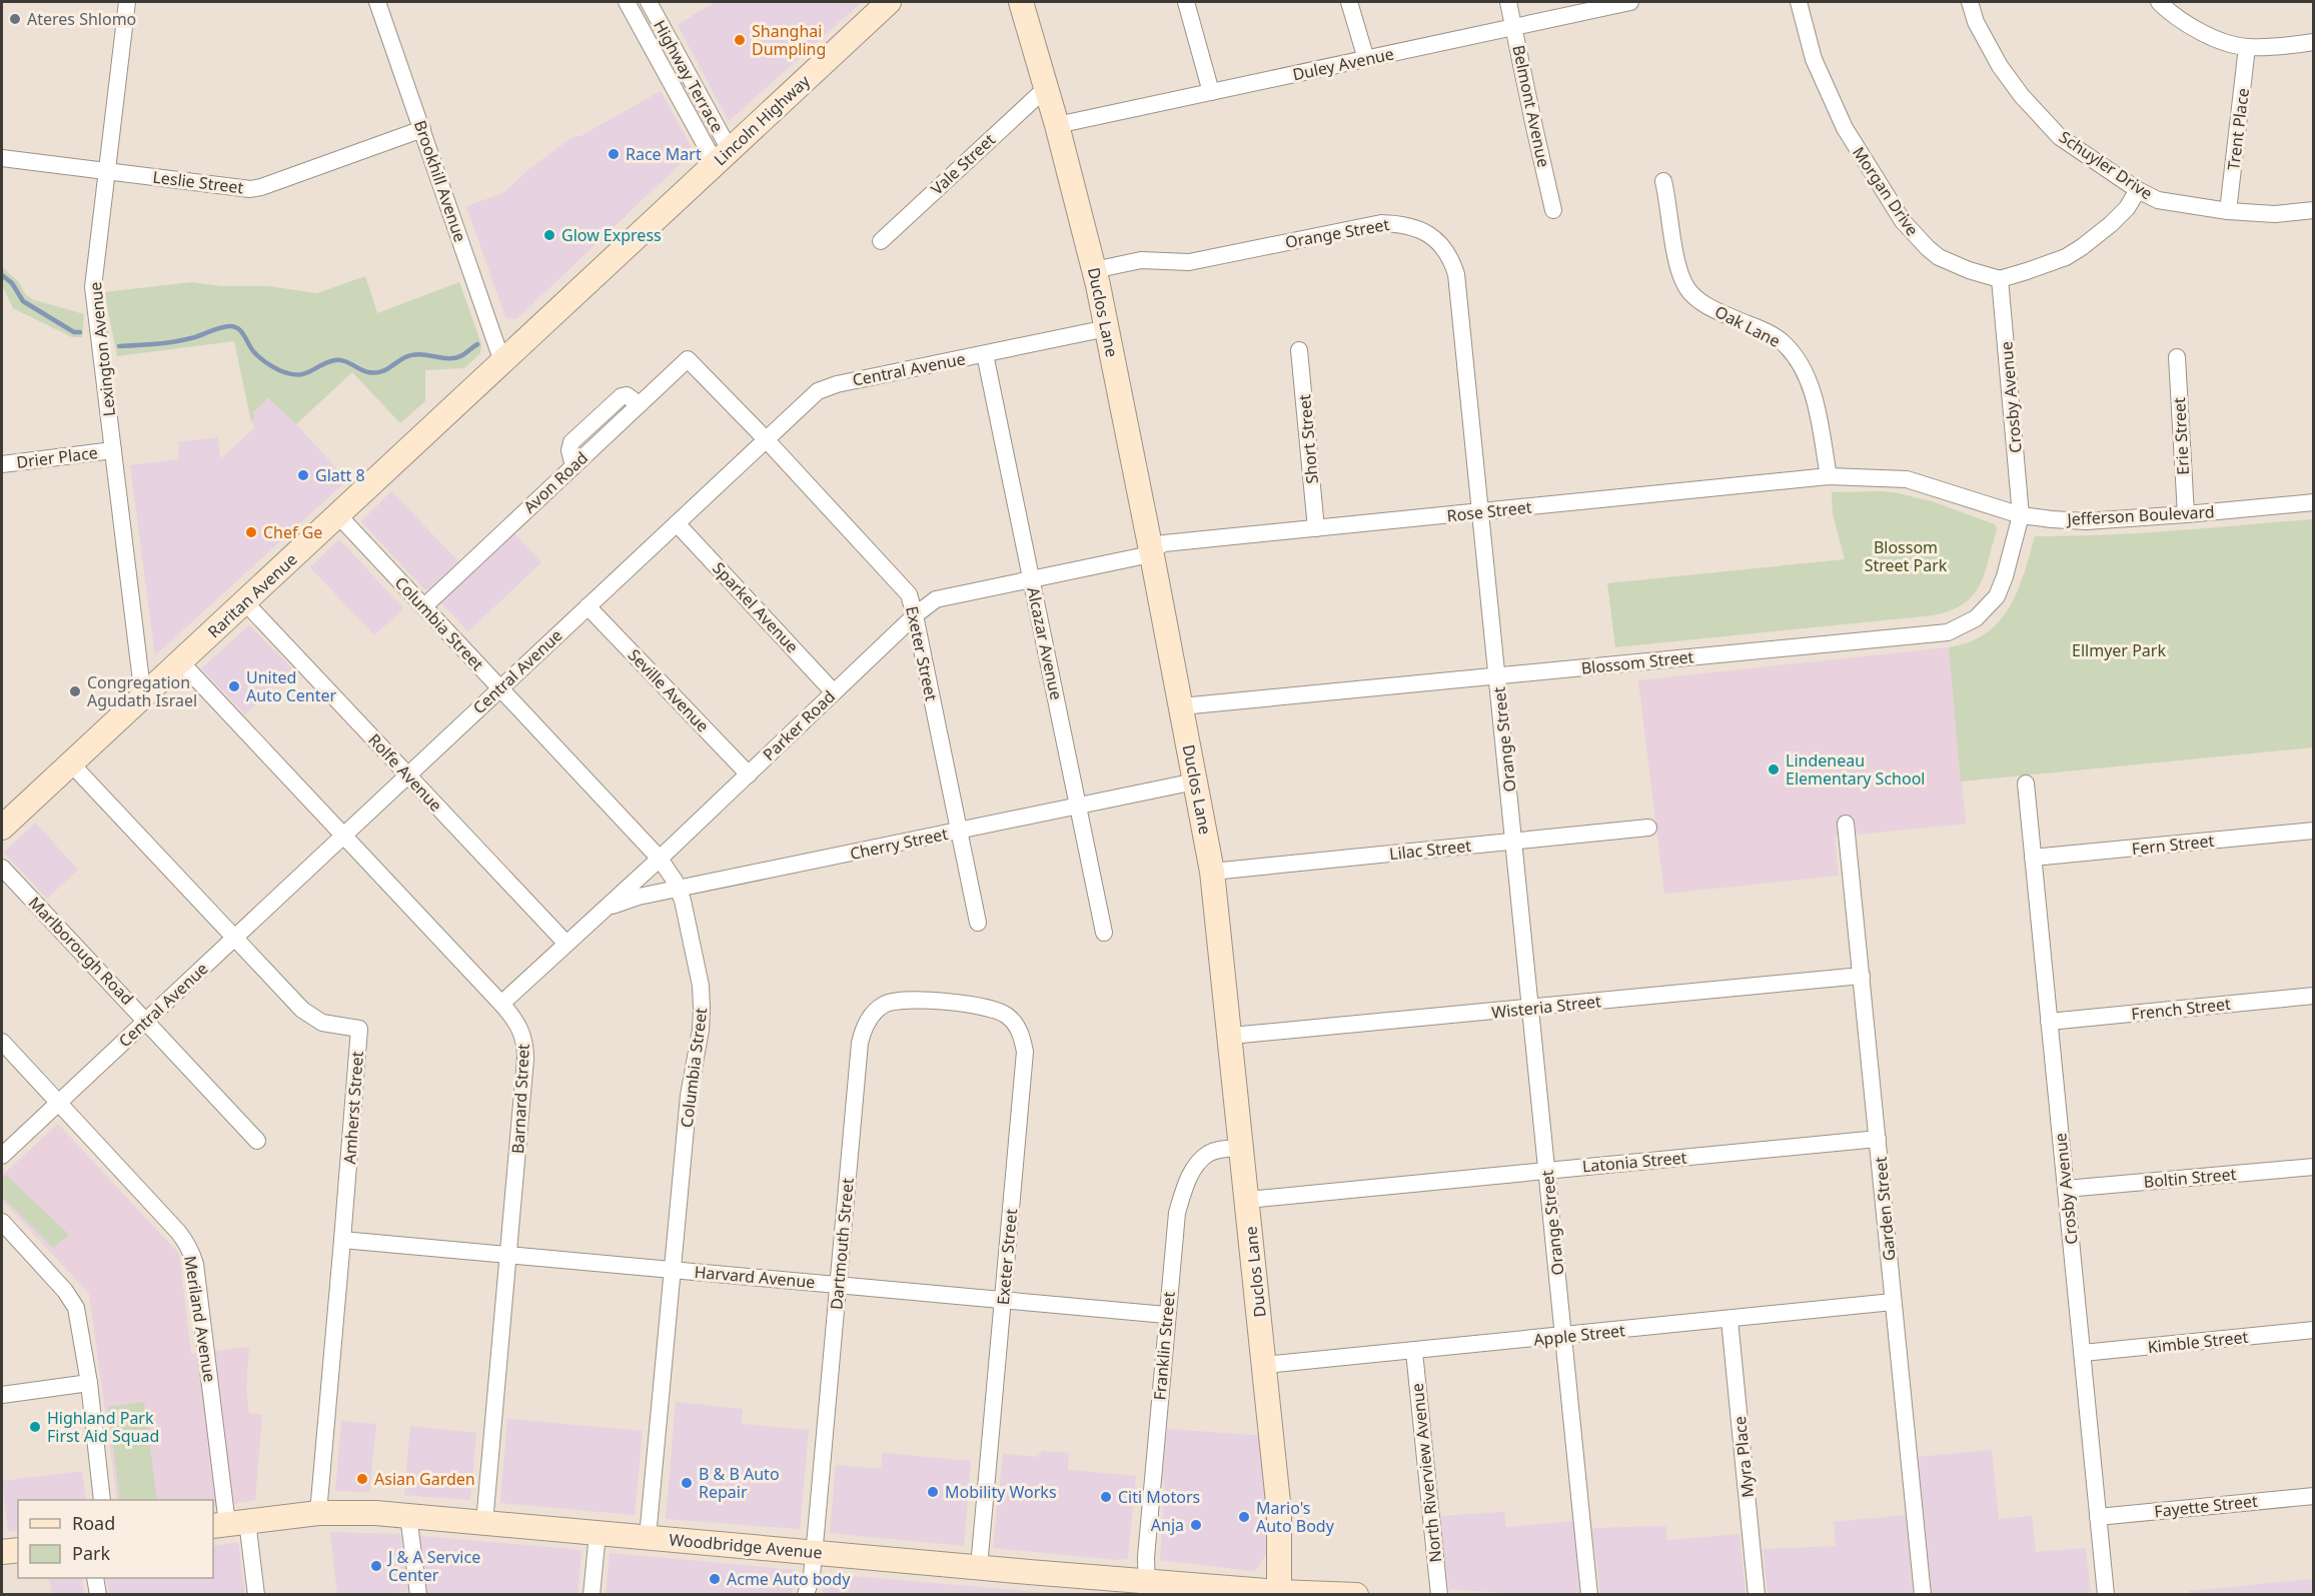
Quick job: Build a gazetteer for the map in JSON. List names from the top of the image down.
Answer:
{
  "streets": {
    "main road": [
      "Lincoln Highway",
      "Duclos Lane",
      "Raritan Avenue",
      "Woodbridge Avenue"
    ],
    "street": [
      "Duley Avenue",
      "Highway Terrace",
      "Belmont Avenue",
      "Trent Place",
      "Vale Street",
      "Schuyler Drive",
      "Brookhill Avenue",
      "Leslie Street",
      "Morgan Drive",
      "Orange Street",
      "Oak Lane",
      "Lexington Avenue",
      "Central Avenue",
      "Crosby Avenue",
      "Erie Street",
      "Short Street",
      "Drier Place",
      "Avon Road",
      "Rose Street",
      "Jefferson Boulevard",
      "Sparkel Avenue",
      "Columbia Street",
      "Alcazar Avenue",
      "Exeter Street",
      "Blossom Street",
      "Seville Avenue",
      "Parker Road",
      "Rolfe Avenue",
      "Cherry Street",
      "Fern Street",
      "Lilac Street",
      "Marlborough Road",
      "Wisteria Street",
      "French Street",
      "Barnard Street",
      "Amherst Street",
      "Latonia Street",
      "Boltin Street",
      "Garden Street",
      "Dartmouth Street",
      "Harvard Avenue",
      "Meriland Avenue",
      "Apple Street",
      "Kimble Street",
      "Franklin Street",
      "Myra Place",
      "North Riverview Avenue",
      "Fayette Street"
    ]
  },
  "crossings": [
    ["Duley Avenue", "Belmont Avenue"],
    ["Duley Avenue", "Duclos Lane"],
    ["Highway Terrace", "Lincoln Highway"],
    ["Lincoln Highway", "Brookhill Avenue"],
    ["Lincoln Highway", "Raritan Avenue"],
    ["Trent Place", "Schuyler Drive"],
    ["Vale Street", "Duclos Lane"],
    ["Brookhill Avenue", "Leslie Street"],
    ["Brookhill Avenue", "Raritan Avenue"],
    ["Leslie Street", "Lexington Avenue"],
    ["Morgan Drive", "Crosby Avenue"],
    ["Orange Street", "Duclos Lane"],
    ["Orange Street", "Rose Street"],
    ["Orange Street", "Blossom Street"],
    ["Orange Street", "Lilac Street"],
    ["Orange Street", "Wisteria Street"],
    ["Orange Street", "Latonia Street"],
    ["Orange Street", "Apple Street"],
    ["Duclos Lane", "Central Avenue"],
    ["Duclos Lane", "Rose Street"],
    ["Duclos Lane", "Blossom Street"],
    ["Duclos Lane", "Parker Road"],
    ["Duclos Lane", "Cherry Street"],
    ["Duclos Lane", "Lilac Street"],
    ["Duclos Lane", "Wisteria Street"],
    ["Duclos Lane", "Latonia Street"],
    ["Duclos Lane", "Apple Street"],
    ["Duclos Lane", "Franklin Street"],
    ["Duclos Lane", "Woodbridge Avenue"],
    ["Oak Lane", "Rose Street"],
    ["Oak Lane", "Jefferson Boulevard"],
    ["Lexington Avenue", "Drier Place"],
    ["Lexington Avenue", "Raritan Avenue"],
    ["Central Avenue", "Sparkel Avenue"],
    ["Central Avenue", "Columbia Street"],
    ["Central Avenue", "Alcazar Avenue"],
    ["Central Avenue", "Exeter Street"],
    ["Central Avenue", "Seville Avenue"],
    ["Central Avenue", "Rolfe Avenue"],
    ["Central Avenue", "Marlborough Road"],
    ["Central Avenue", "Barnard Street"],
    ["Central Avenue", "Amherst Street"],
    ["Central Avenue", "Meriland Avenue"],
    ["Crosby Avenue", "Jefferson Boulevard"],
    ["Crosby Avenue", "Blossom Street"],
    ["Crosby Avenue", "Fern Street"],
    ["Crosby Avenue", "French Street"],
    ["Crosby Avenue", "Boltin Street"],
    ["Crosby Avenue", "Kimble Street"],
    ["Crosby Avenue", "Fayette Street"],
    ["Erie Street", "Jefferson Boulevard"],
    ["Short Street", "Rose Street"],
    ["Avon Road", "Columbia Street"],
    ["Avon Road", "Exeter Street"],
    ["Rose Street", "Jefferson Boulevard"],
    ["Rose Street", "Parker Road"],
    ["Jefferson Boulevard", "Blossom Street"],
    ["Raritan Avenue", "Columbia Street"],
    ["Raritan Avenue", "Rolfe Avenue"],
    ["Raritan Avenue", "Barnard Street"],
    ["Raritan Avenue", "Amherst Street"],
    ["Sparkel Avenue", "Parker Road"],
    ["Columbia Street", "Parker Road"],
    ["Columbia Street", "Cherry Street"],
    ["Columbia Street", "Harvard Avenue"],
    ["Columbia Street", "Woodbridge Avenue"],
    ["Alcazar Avenue", "Parker Road"],
    ["Alcazar Avenue", "Cherry Street"],
    ["Exeter Street", "Parker Road"],
    ["Exeter Street", "Cherry Street"],
    ["Exeter Street", "Dartmouth Street"],
    ["Exeter Street", "Harvard Avenue"],
    ["Exeter Street", "Woodbridge Avenue"],
    ["Seville Avenue", "Parker Road"],
    ["Parker Road", "Rolfe Avenue"],
    ["Parker Road", "Cherry Street"],
    ["Parker Road", "Barnard Street"],
    ["Wisteria Street", "Garden Street"],
    ["Barnard Street", "Harvard Avenue"],
    ["Barnard Street", "Woodbridge Avenue"],
    ["Amherst Street", "Harvard Avenue"],
    ["Amherst Street", "Woodbridge Avenue"],
    ["Latonia Street", "Garden Street"],
    ["Garden Street", "Apple Street"],
    ["Dartmouth Street", "Harvard Avenue"],
    ["Dartmouth Street", "Woodbridge Avenue"],
    ["Harvard Avenue", "Franklin Street"],
    ["Meriland Avenue", "Woodbridge Avenue"],
    ["Apple Street", "Myra Place"],
    ["Apple Street", "North Riverview Avenue"],
    ["Franklin Street", "Woodbridge Avenue"]
  ],
  "parks": ["Blossom Street Park", "Ellmyer Park"],
  "places": [
    "Ateres Shlomo",
    "Shanghai Dumpling",
    "Race Mart",
    "Glow Express",
    "Glatt 8",
    "Chef Ge",
    "United Auto Center",
    "Congregation Agudath Israel",
    "Lindeneau Elementary School",
    "Highland Park First Aid Squad",
    "Asian Garden",
    "B & B Auto Repair",
    "Mobility Works",
    "Citi Motors",
    "Mario's Auto Body",
    "Anja",
    "J & A Service Center",
    "Acme Auto body"
  ],
  "legend": ["Road", "Park"]
}
